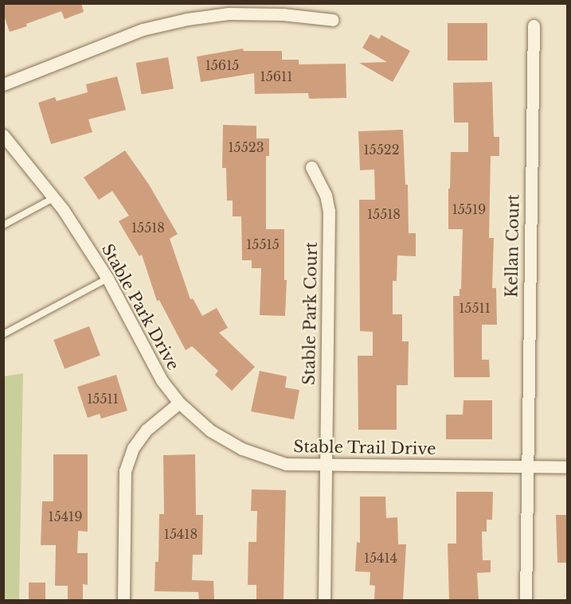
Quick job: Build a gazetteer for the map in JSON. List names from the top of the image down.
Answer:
{
  "streets": {
    "street": [
      "Kellan Court",
      "Stable Park Drive",
      "Stable Park Court",
      "Stable Trail Drive"
    ]
  },
  "crossings": [
    ["Kellan Court", "Stable Trail Drive"],
    ["Stable Park Drive", "Stable Trail Drive"],
    ["Stable Park Court", "Stable Trail Drive"]
  ],
  "house_numbers": [
    "15615",
    "15611",
    "15523",
    "15522",
    "15519",
    "15518",
    "15518",
    "15515",
    "15511",
    "15511",
    "15419",
    "15418",
    "15414"
  ]
}
